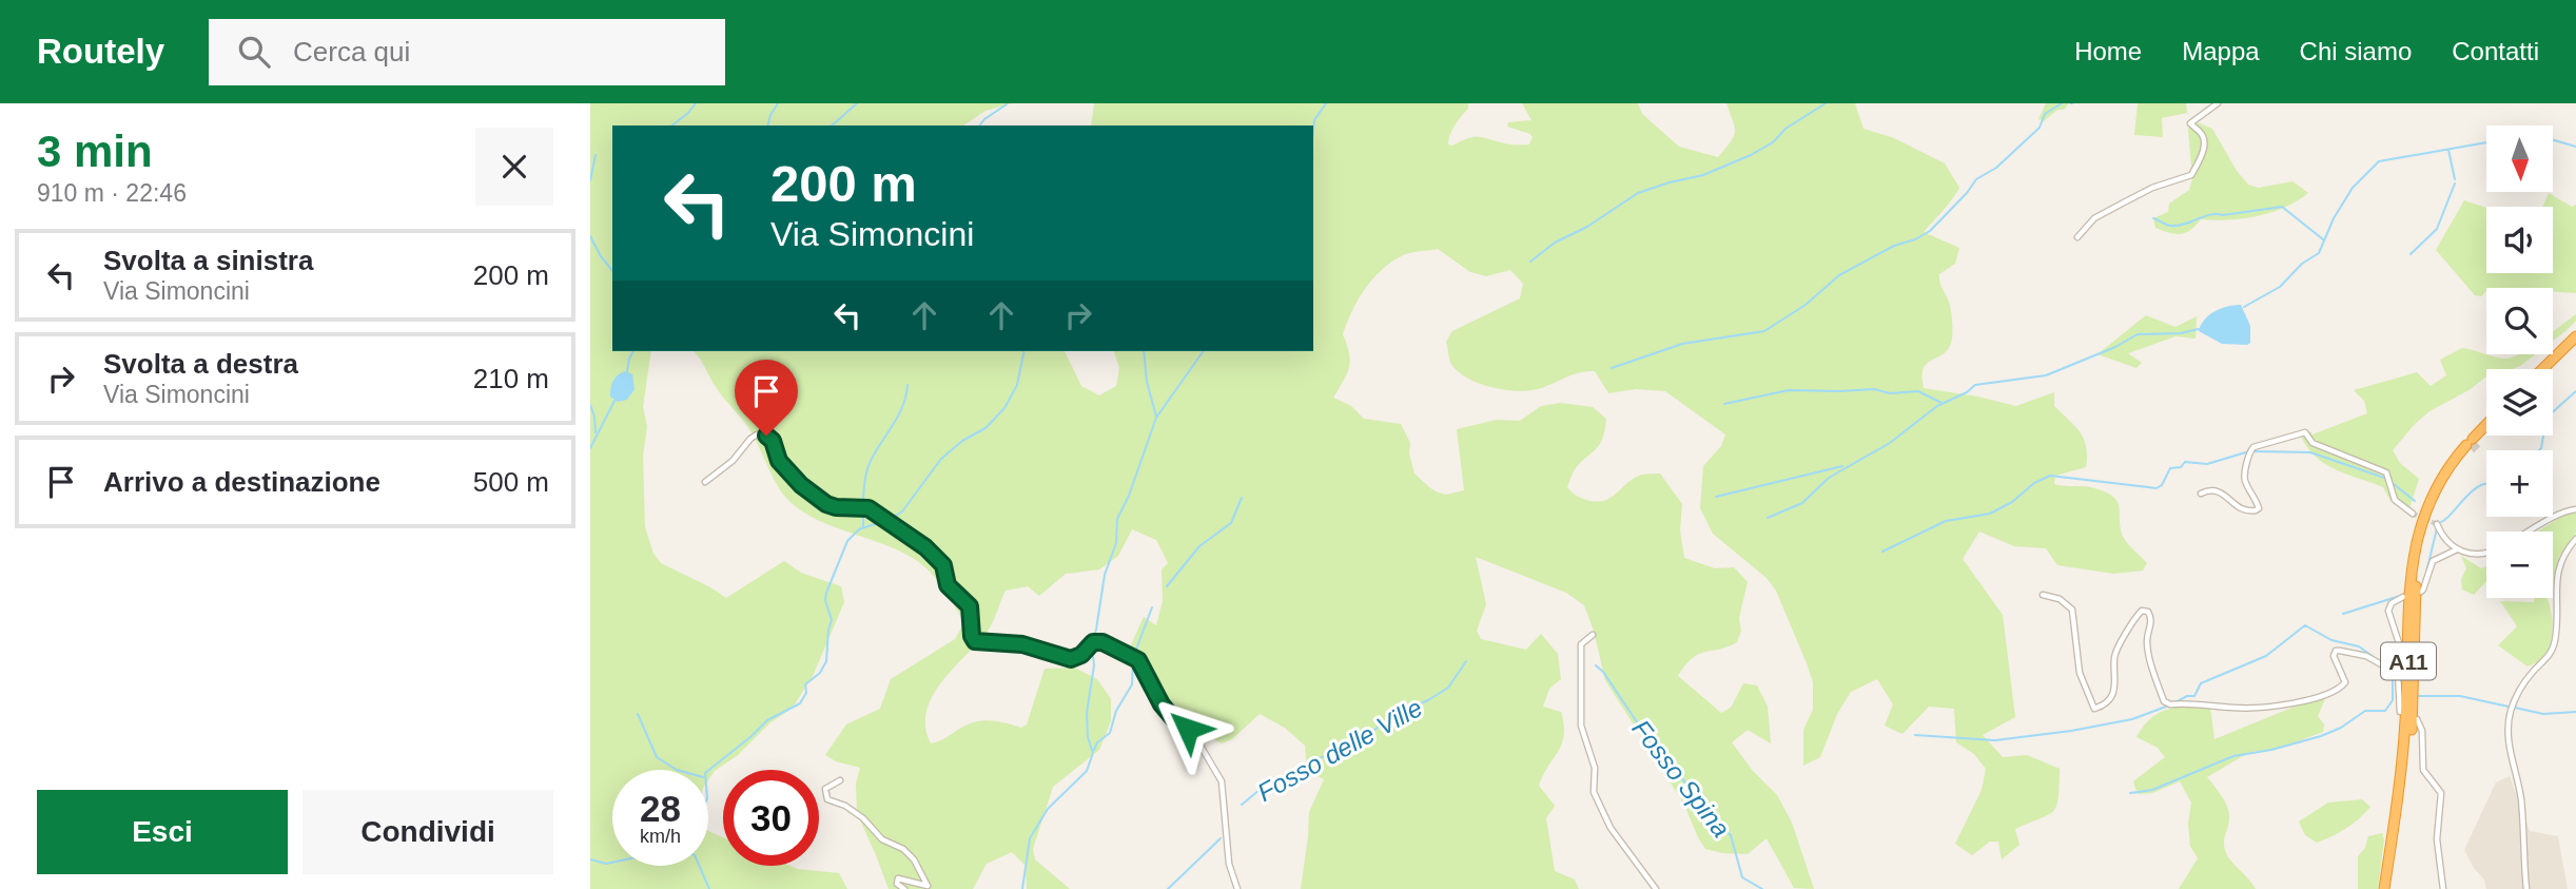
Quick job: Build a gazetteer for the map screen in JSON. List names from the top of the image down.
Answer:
{
  "streets": {
    "highway": ["A11"]
  },
  "water": ["Fosso delle Ville", "Fosso Spina"],
  "north": "bottom",
  "page": {
    "header": "Routely",
    "search": "Cerca qui",
    "nav": [
      "Home",
      "Mappa",
      "Chi siamo",
      "Contatti"
    ],
    "heading": ["3 min", "910 m · 22:46"],
    "map_buttons": ["+", "−"],
    "turn": ["200 m", "Via Simoncini"],
    "list": [
      {
        "name": "Svolta a sinistra",
        "note": "Via Simoncini",
        "value": "200 m"
      },
      {
        "name": "Svolta a destra",
        "note": "Via Simoncini",
        "value": "210 m"
      },
      {
        "name": "Arrivo a destinazione",
        "value": "500 m"
      }
    ],
    "speed": "28 km/h",
    "limit": "30",
    "buttons": ["Esci", "Condividi"]
  }
}
